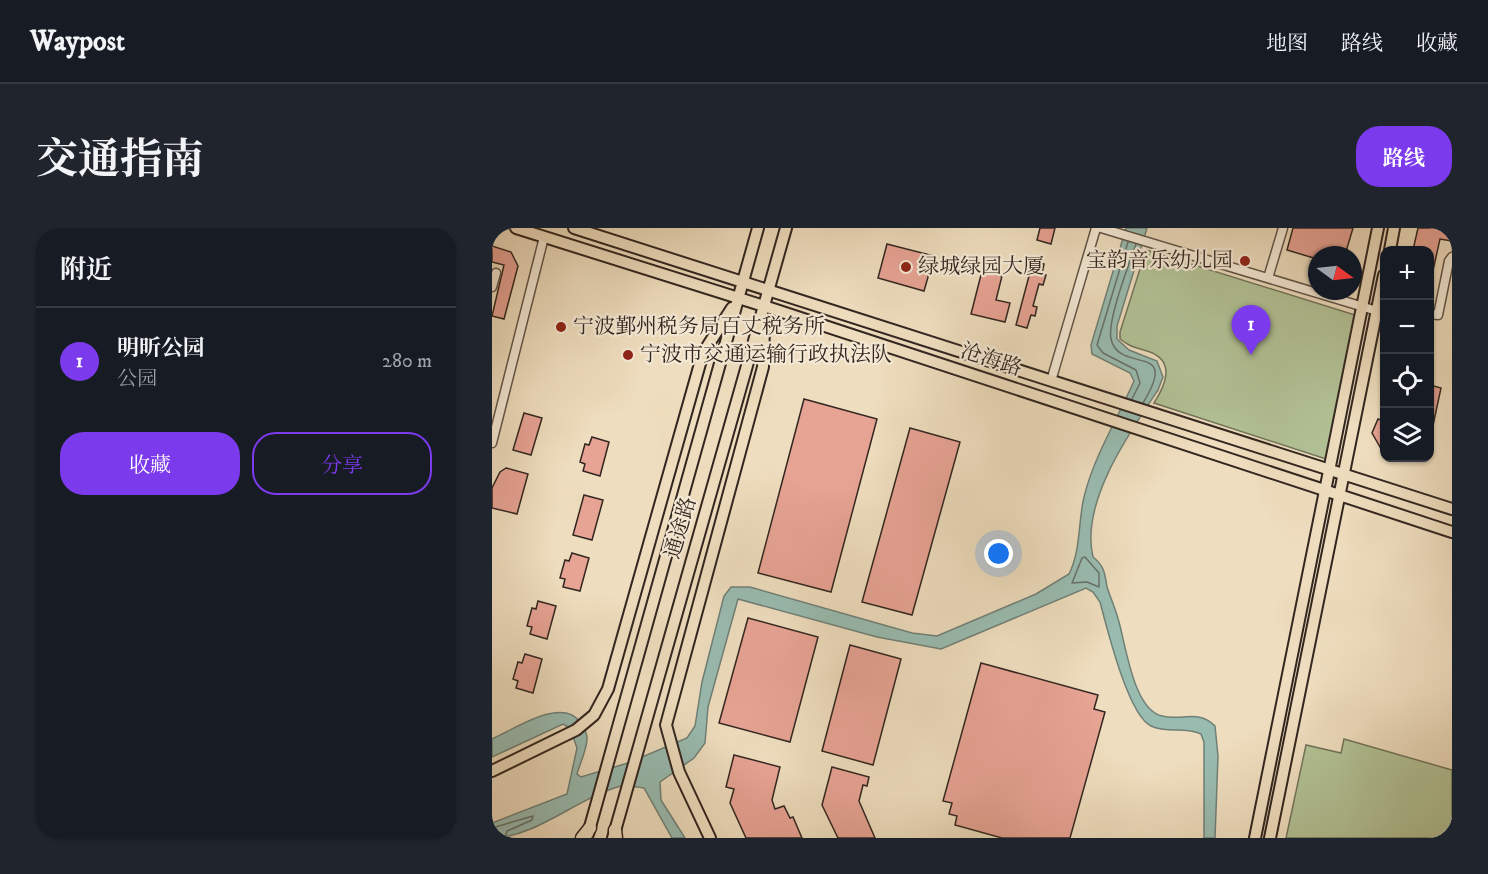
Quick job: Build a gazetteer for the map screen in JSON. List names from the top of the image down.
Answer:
{
  "streets": {
    "main road": ["沧海路", "通途路"]
  },
  "crossings": [
    ["沧海路", "通途路"]
  ],
  "places": [
    "宝韵音乐幼儿园",
    "绿城绿园大厦",
    "宁波鄞州税务局百丈税务所",
    "宁波市交通运输行政执法队"
  ],
  "north": "right",
  "page": {
    "header": "Waypost",
    "nav": ["地图", "路线", "收藏"],
    "title": "交通指南",
    "buttons": [
      "路线",
      ["收藏", "分享"]
    ],
    "heading": "附近",
    "map_buttons": ["+", "−"],
    "pins": "1",
    "list": [
      {
        "mark": "1",
        "name": "明昕公园",
        "note": "公园",
        "value": "280 m"
      }
    ]
  }
}
